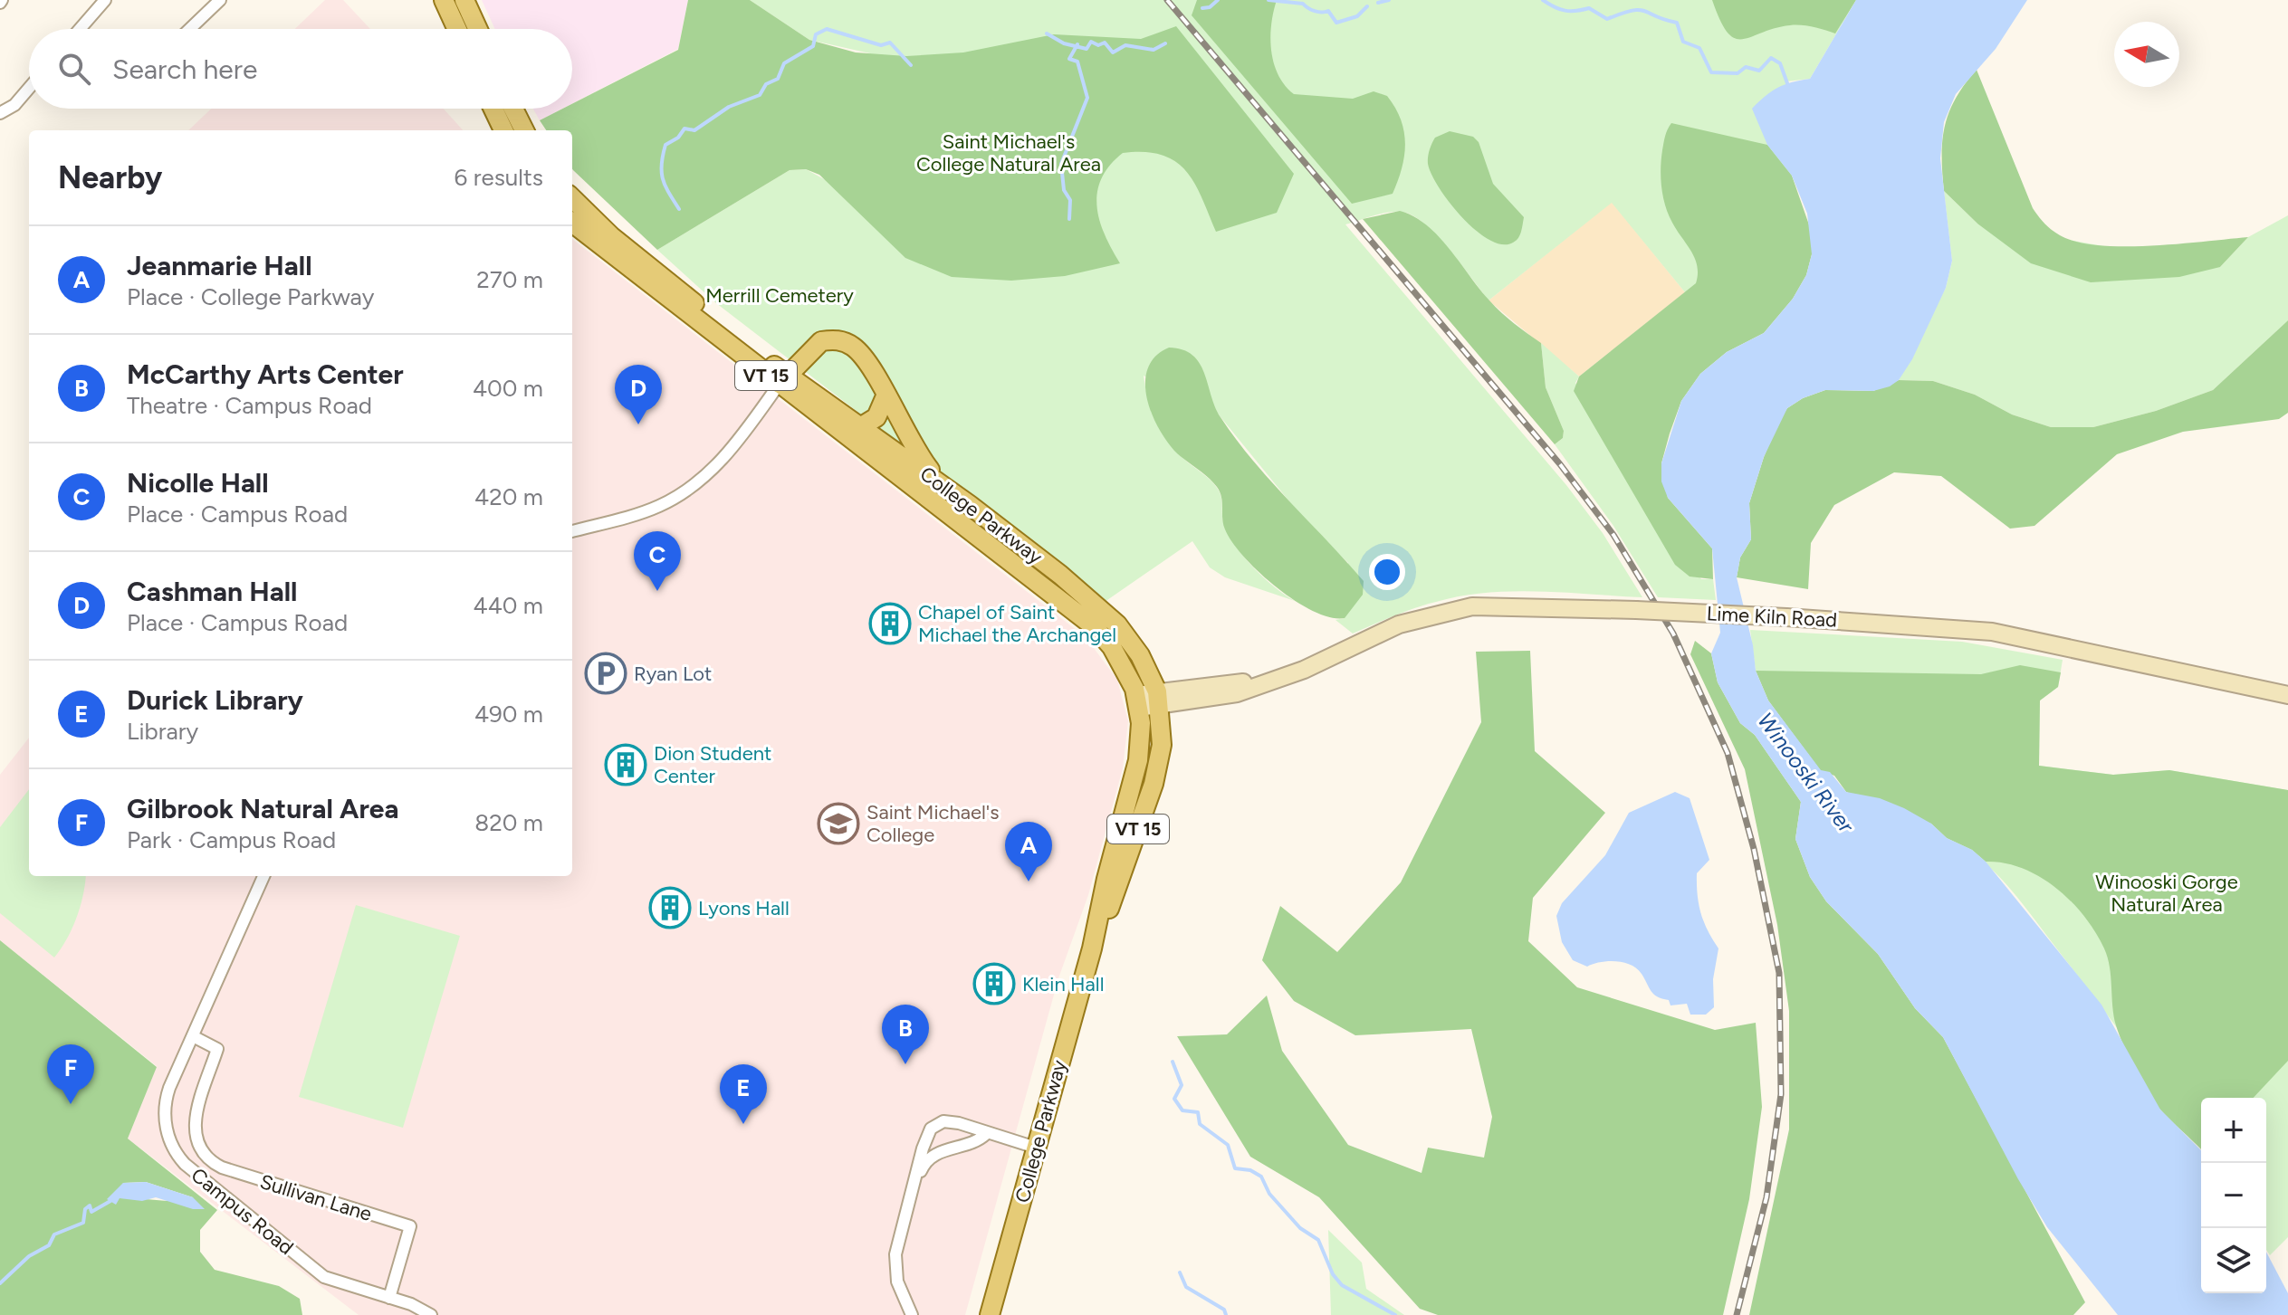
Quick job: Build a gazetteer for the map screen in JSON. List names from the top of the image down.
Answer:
{
  "streets": {
    "main road": ["VT 15", "College Parkway", "Lime Kiln Road"],
    "street": ["Sullivan Lane", "Campus Road"]
  },
  "crossings": [
    ["College Parkway", "Lime Kiln Road"],
    ["Sullivan Lane", "Campus Road"]
  ],
  "water": ["Winooski River"],
  "parks": ["Saint Michael's College Natural Area", "Merrill Cemetery", "Winooski Gorge Natural Area"],
  "places": {
    "building": [
      "Chapel of Saint Michael the Archangel",
      "Dion Student Center",
      "Lyons Hall",
      "Klein Hall"
    ],
    "parking": ["Ryan Lot"],
    "school or university": ["Saint Michael's College"]
  },
  "north": "left",
  "page": {
    "search": "Search here",
    "heading": ["Nearby", "6 results"],
    "list": [
      {
        "mark": "A",
        "name": "Jeanmarie Hall",
        "note": "Place · College Parkway",
        "value": "270 m"
      },
      {
        "mark": "B",
        "name": "McCarthy Arts Center",
        "note": "Theatre · Campus Road",
        "value": "400 m"
      },
      {
        "mark": "C",
        "name": "Nicolle Hall",
        "note": "Place · Campus Road",
        "value": "420 m"
      },
      {
        "mark": "D",
        "name": "Cashman Hall",
        "note": "Place · Campus Road",
        "value": "440 m"
      },
      {
        "mark": "E",
        "name": "Durick Library",
        "note": "Library",
        "value": "490 m"
      },
      {
        "mark": "F",
        "name": "Gilbrook Natural Area",
        "note": "Park · Campus Road",
        "value": "820 m"
      }
    ],
    "pins": [
      "D",
      "C",
      "A",
      "B",
      "F",
      "E"
    ],
    "map_buttons": ["+", "−"]
  }
}
